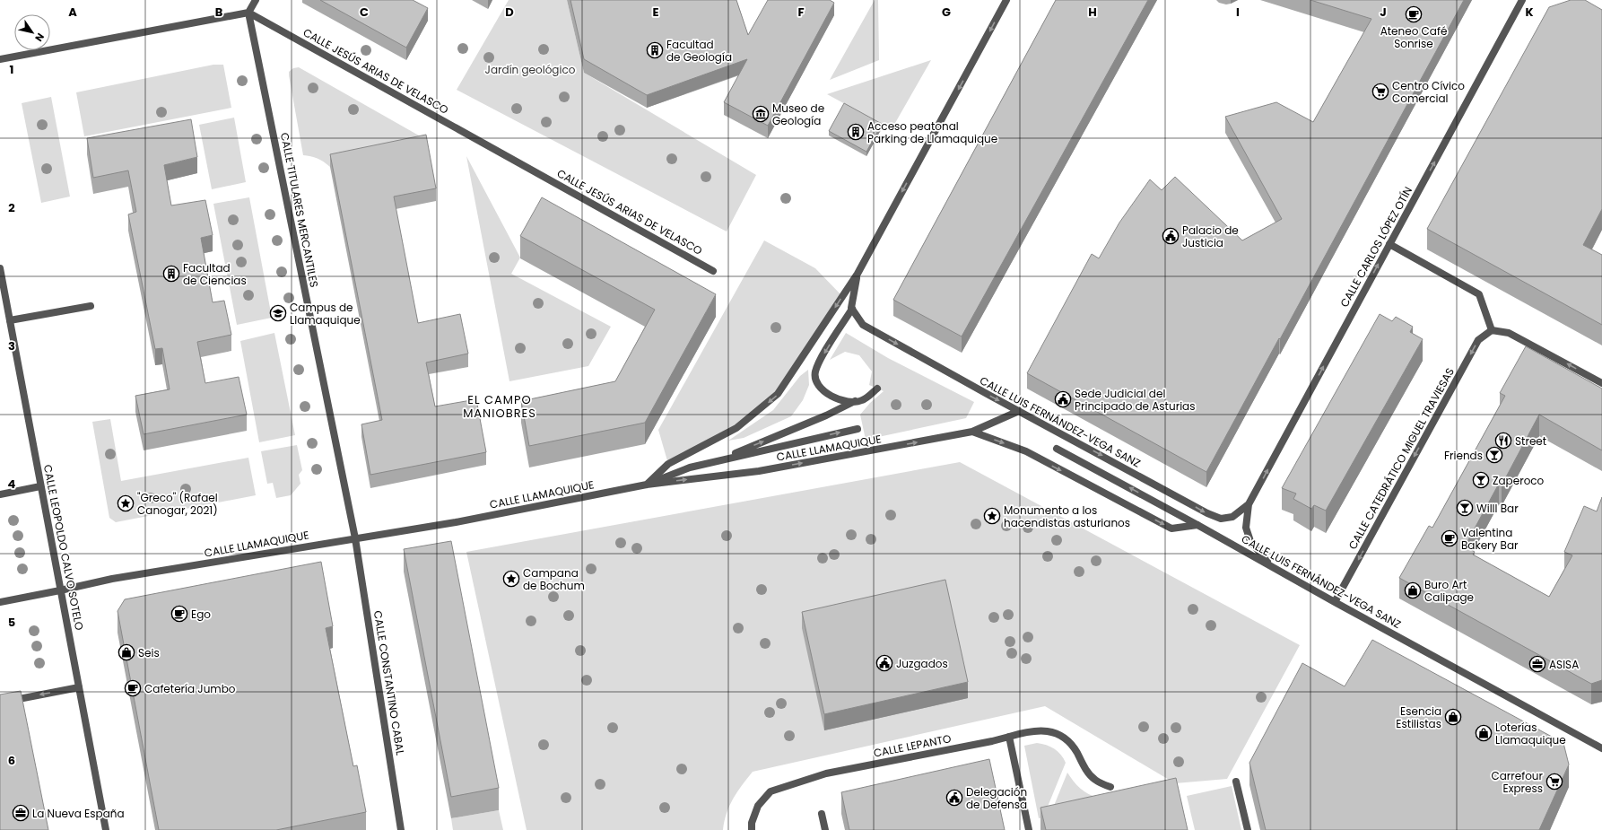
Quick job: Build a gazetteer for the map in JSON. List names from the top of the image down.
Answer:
{
  "streets": {
    "street": [
      "CALLE JESÚS ARIAS DE VELASCO",
      "CALLE TITULARES MERCANTILES",
      "CALLE CARLOS LÓPEZ OTÍN",
      "CALLE LUIS FERNÁNDEZ-VEGA SANZ",
      "CALLE LLAMAQUIQUE",
      "CALLE CATEDRÁTICO MIGUEL TRAVIESAS",
      "CALLE LEOPOLDO CALVO SOTELO",
      "CALLE CONSTANTINO CABAL",
      "CALLE LEPANTO"
    ]
  },
  "crossings": [
    ["CALLE JESÚS ARIAS DE VELASCO", "CALLE TITULARES MERCANTILES"],
    ["CALLE TITULARES MERCANTILES", "CALLE LLAMAQUIQUE"],
    ["CALLE TITULARES MERCANTILES", "CALLE CONSTANTINO CABAL"],
    ["CALLE CARLOS LÓPEZ OTÍN", "CALLE LUIS FERNÁNDEZ-VEGA SANZ"],
    ["CALLE LUIS FERNÁNDEZ-VEGA SANZ", "CALLE LLAMAQUIQUE"],
    ["CALLE LUIS FERNÁNDEZ-VEGA SANZ", "CALLE CATEDRÁTICO MIGUEL TRAVIESAS"],
    ["CALLE LLAMAQUIQUE", "CALLE LEOPOLDO CALVO SOTELO"],
    ["CALLE LLAMAQUIQUE", "CALLE CONSTANTINO CABAL"]
  ],
  "one_way": ["CALLE CARLOS LÓPEZ OTÍN", "CALLE CATEDRÁTICO MIGUEL TRAVIESAS"],
  "districts": ["EL CAMPO MANIOBRES"],
  "parks": ["Jardín geológico"],
  "places": {
    "cafe": [
      "Ateneo Café Sonrise",
      "Valentina Bakery Bar",
      "Ego",
      "Cafetería Jumbo"
    ],
    "building": ["Facultad de Geología", "Acceso peatonal Parking de Llamaquique", "Facultad de Ciencias"],
    "supermarket": ["Centro Cívico Comercial", "Carrefour Express"],
    "museum": ["Museo de Geología"],
    "public building": [
      "Palacio de Justicia",
      "Sede Judicial del Principado de Asturias",
      "Juzgados",
      "Delegación de Defensa"
    ],
    "school or university": ["Campus de Llamaquique"],
    "restaurant": ["Street"],
    "bar": ["Friends", "Zaperoco", "Willl Bar"],
    "place": ["\"Greco\" (Rafael Canogar, 2021)", "Monumento a los hacendistas asturianos", "Campana de Bochum"],
    "shop": [
      "Buro Art Calipage",
      "Seis",
      "Esencia Estilistas",
      "Loterías Llamaquique"
    ],
    "office": ["ASISA", "La Nueva España"]
  },
  "north": "bottom right",
  "grid": {
    "columns": [
      "A",
      "B",
      "C",
      "D",
      "E",
      "F",
      "G",
      "H",
      "I",
      "J",
      "K"
    ],
    "rows": [
      "1",
      "2",
      "3",
      "4",
      "5",
      "6"
    ]
  }
}
